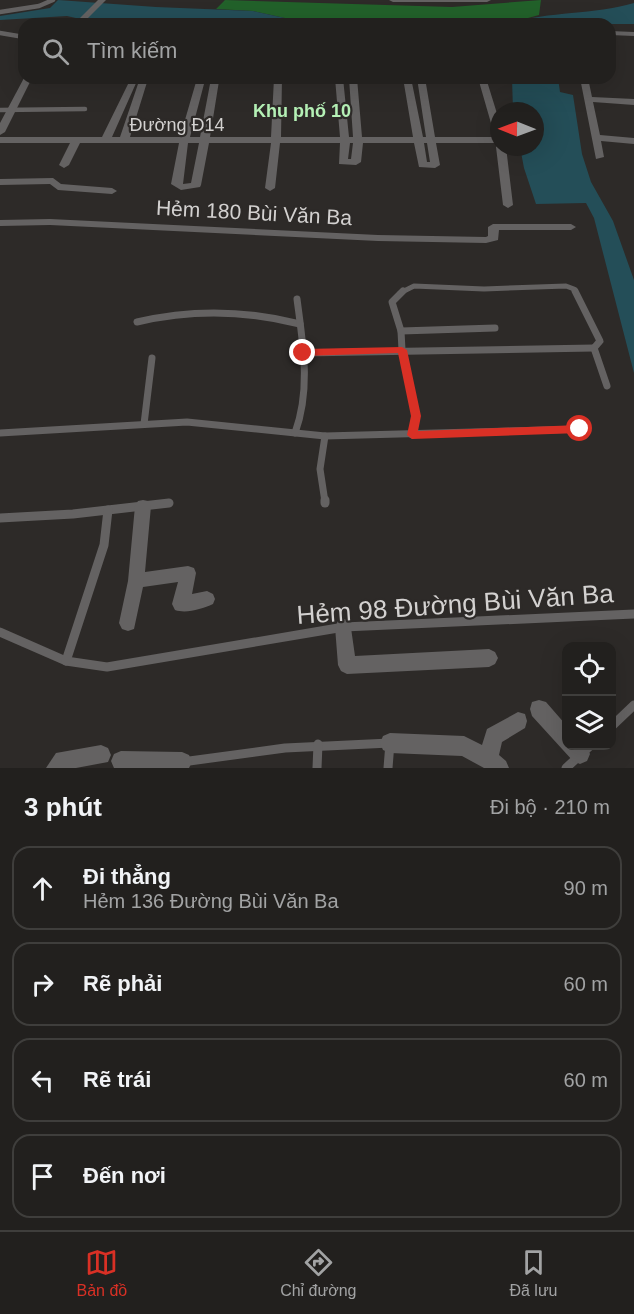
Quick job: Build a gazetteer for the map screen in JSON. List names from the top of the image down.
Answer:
{
  "streets": {
    "street": ["Đường Đ14", "Hẻm 180 Bùi Văn Ba"],
    "lane": ["Hẻm 98 Đường Bùi Văn Ba"]
  },
  "districts": ["Khu phố 10"],
  "north": "left",
  "page": {
    "search": "Tìm kiếm",
    "heading": ["3 phút", "Đi bộ · 210 m"],
    "list": [
      ["Đi thẳng", "Hẻm 136 Đường Bùi Văn Ba", "90 m"],
      ["Rẽ phải", "60 m"],
      ["Rẽ trái", "60 m"],
      "Đến nơi"
    ],
    "nav": ["Bản đồ", "Chỉ đường", "Đã lưu"]
  }
}
